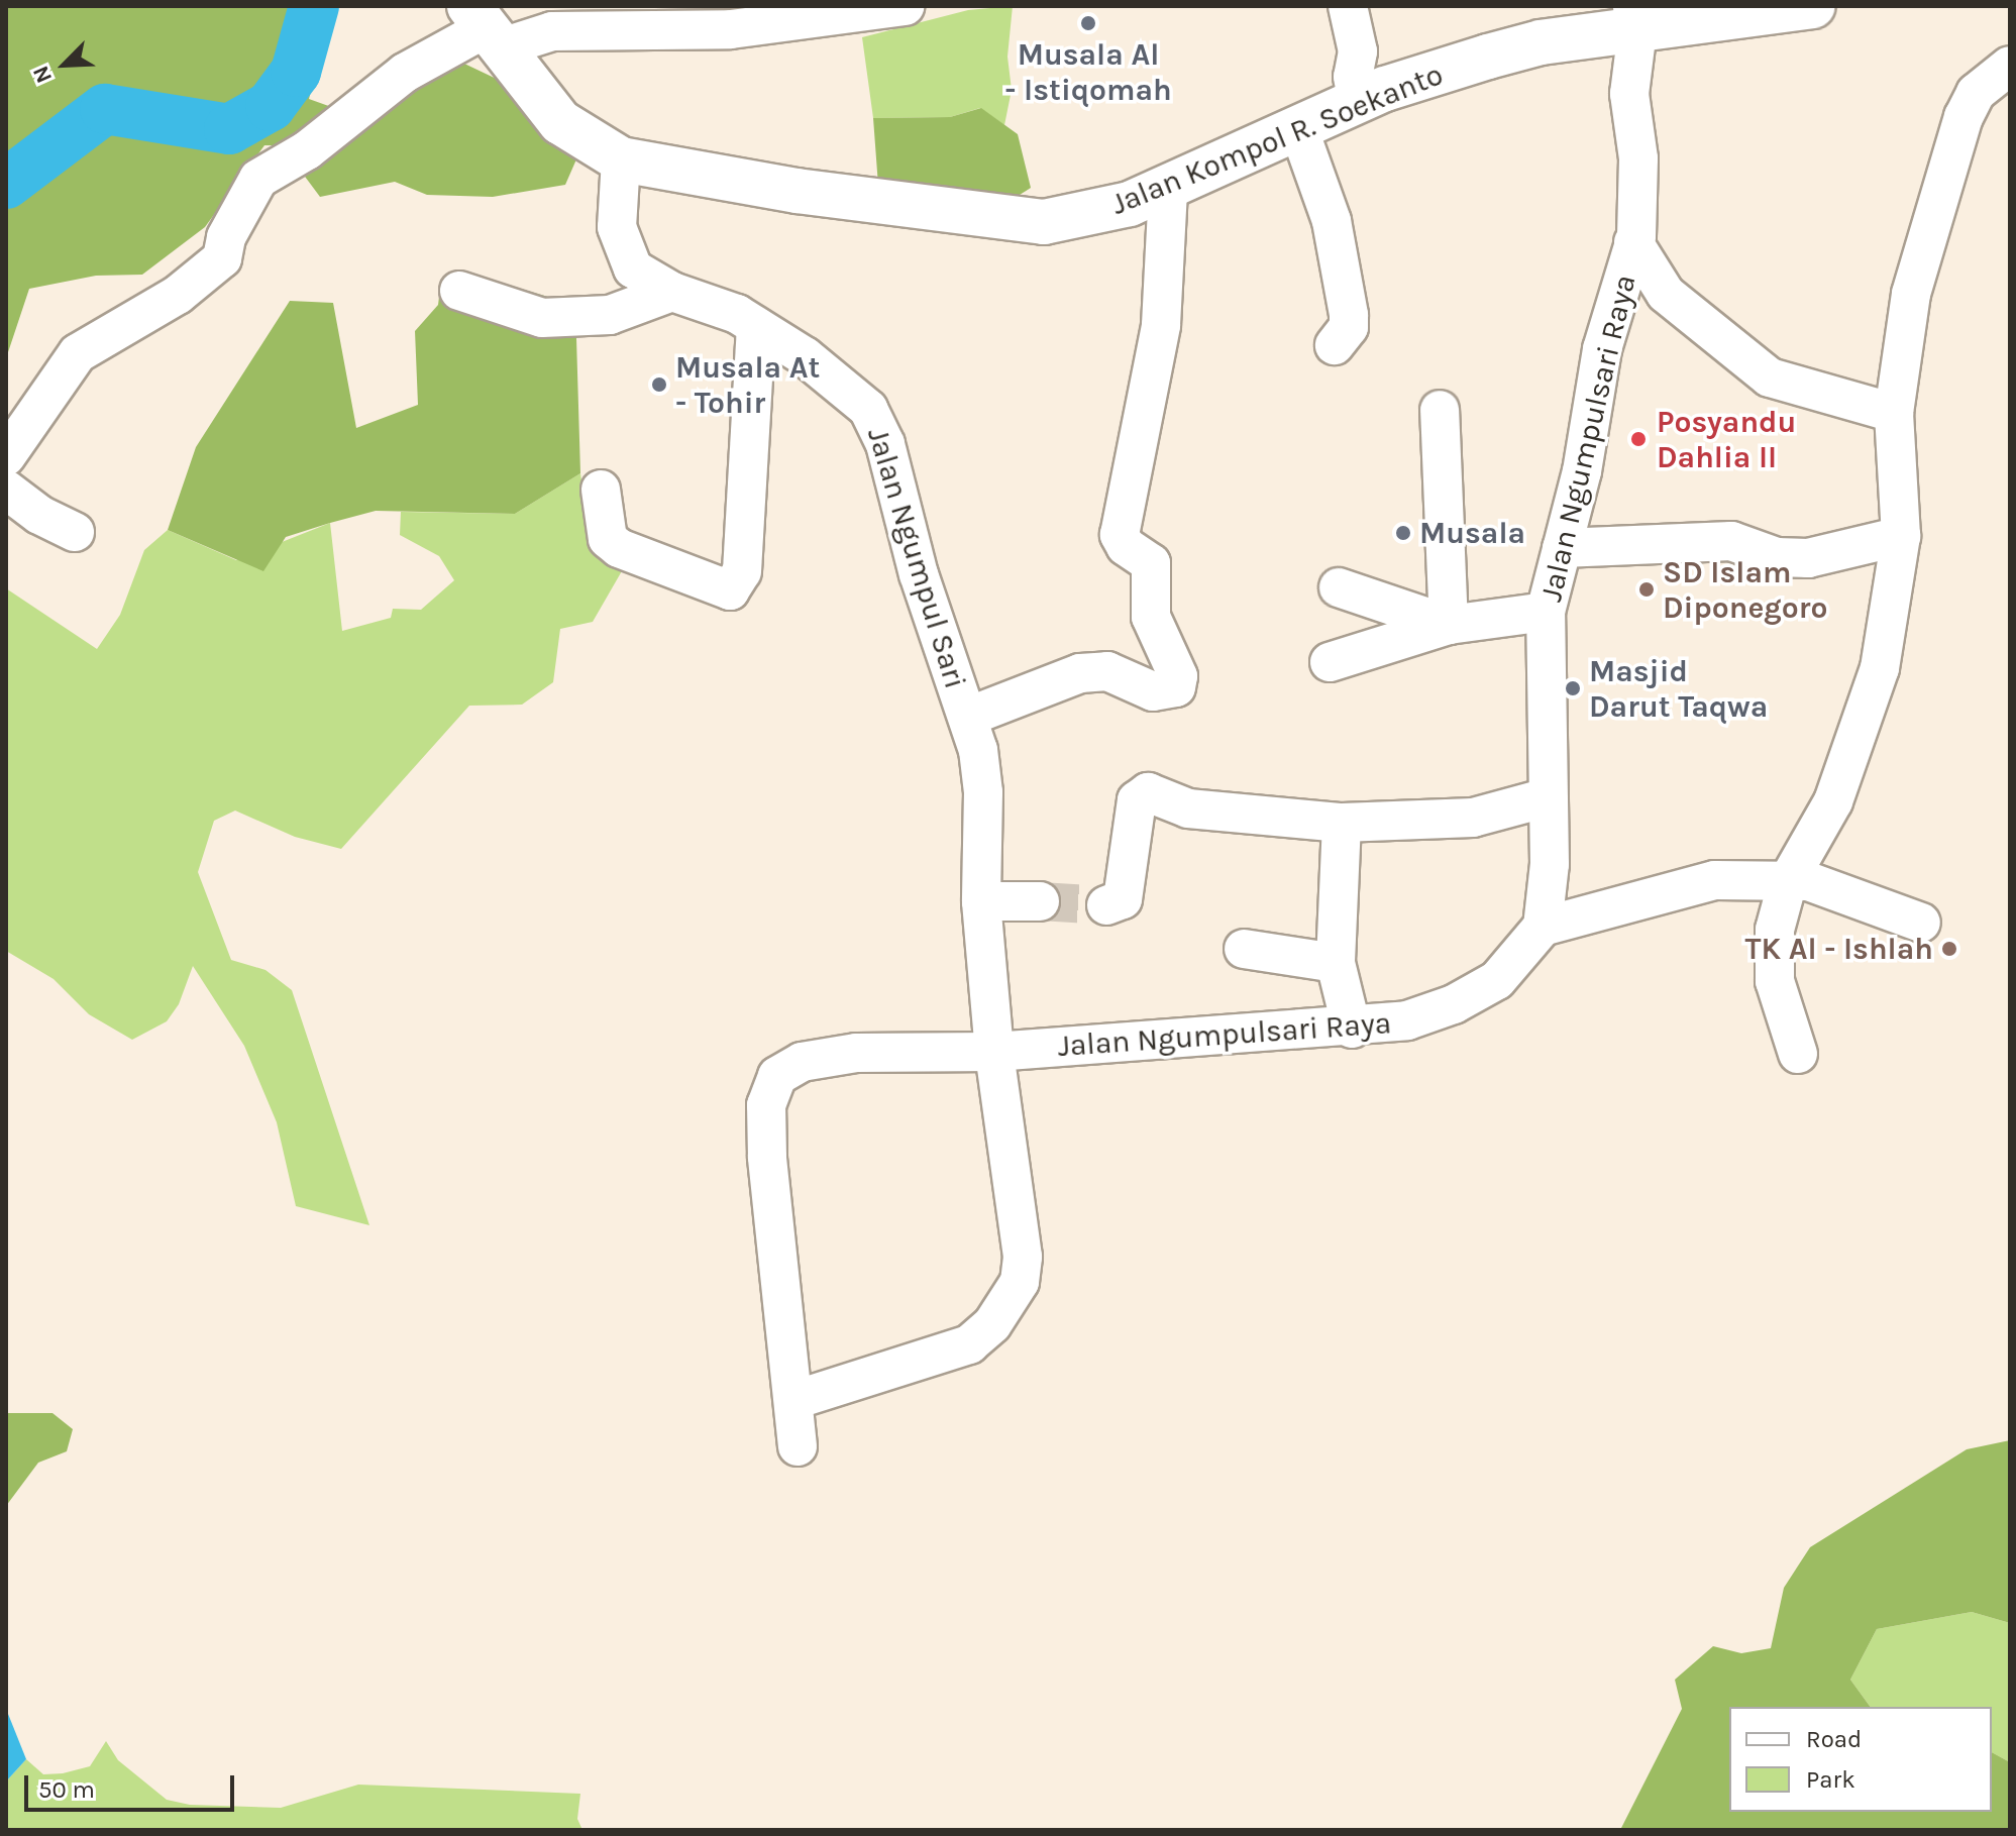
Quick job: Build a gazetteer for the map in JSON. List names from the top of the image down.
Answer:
{
  "streets": {
    "main road": ["Jalan Kompol R. Soekanto"],
    "street": ["Jalan Ngumpulsari Raya", "Jalan Ngumpul Sari"]
  },
  "crossings": [
    ["Jalan Kompol R. Soekanto", "Jalan Ngumpulsari Raya"],
    ["Jalan Kompol R. Soekanto", "Jalan Ngumpul Sari"],
    ["Jalan Ngumpulsari Raya", "Jalan Ngumpul Sari"]
  ],
  "places": [
    "Musala Al - Istiqomah",
    "Musala At - Tohir",
    "Posyandu Dahlia II",
    "Musala",
    "SD Islam Diponegoro",
    "Masjid Darut Taqwa",
    "TK Al - Ishlah"
  ],
  "legend": ["Road", "Park"],
  "scale_bar": "50 m",
  "north": "bottom left"
}
